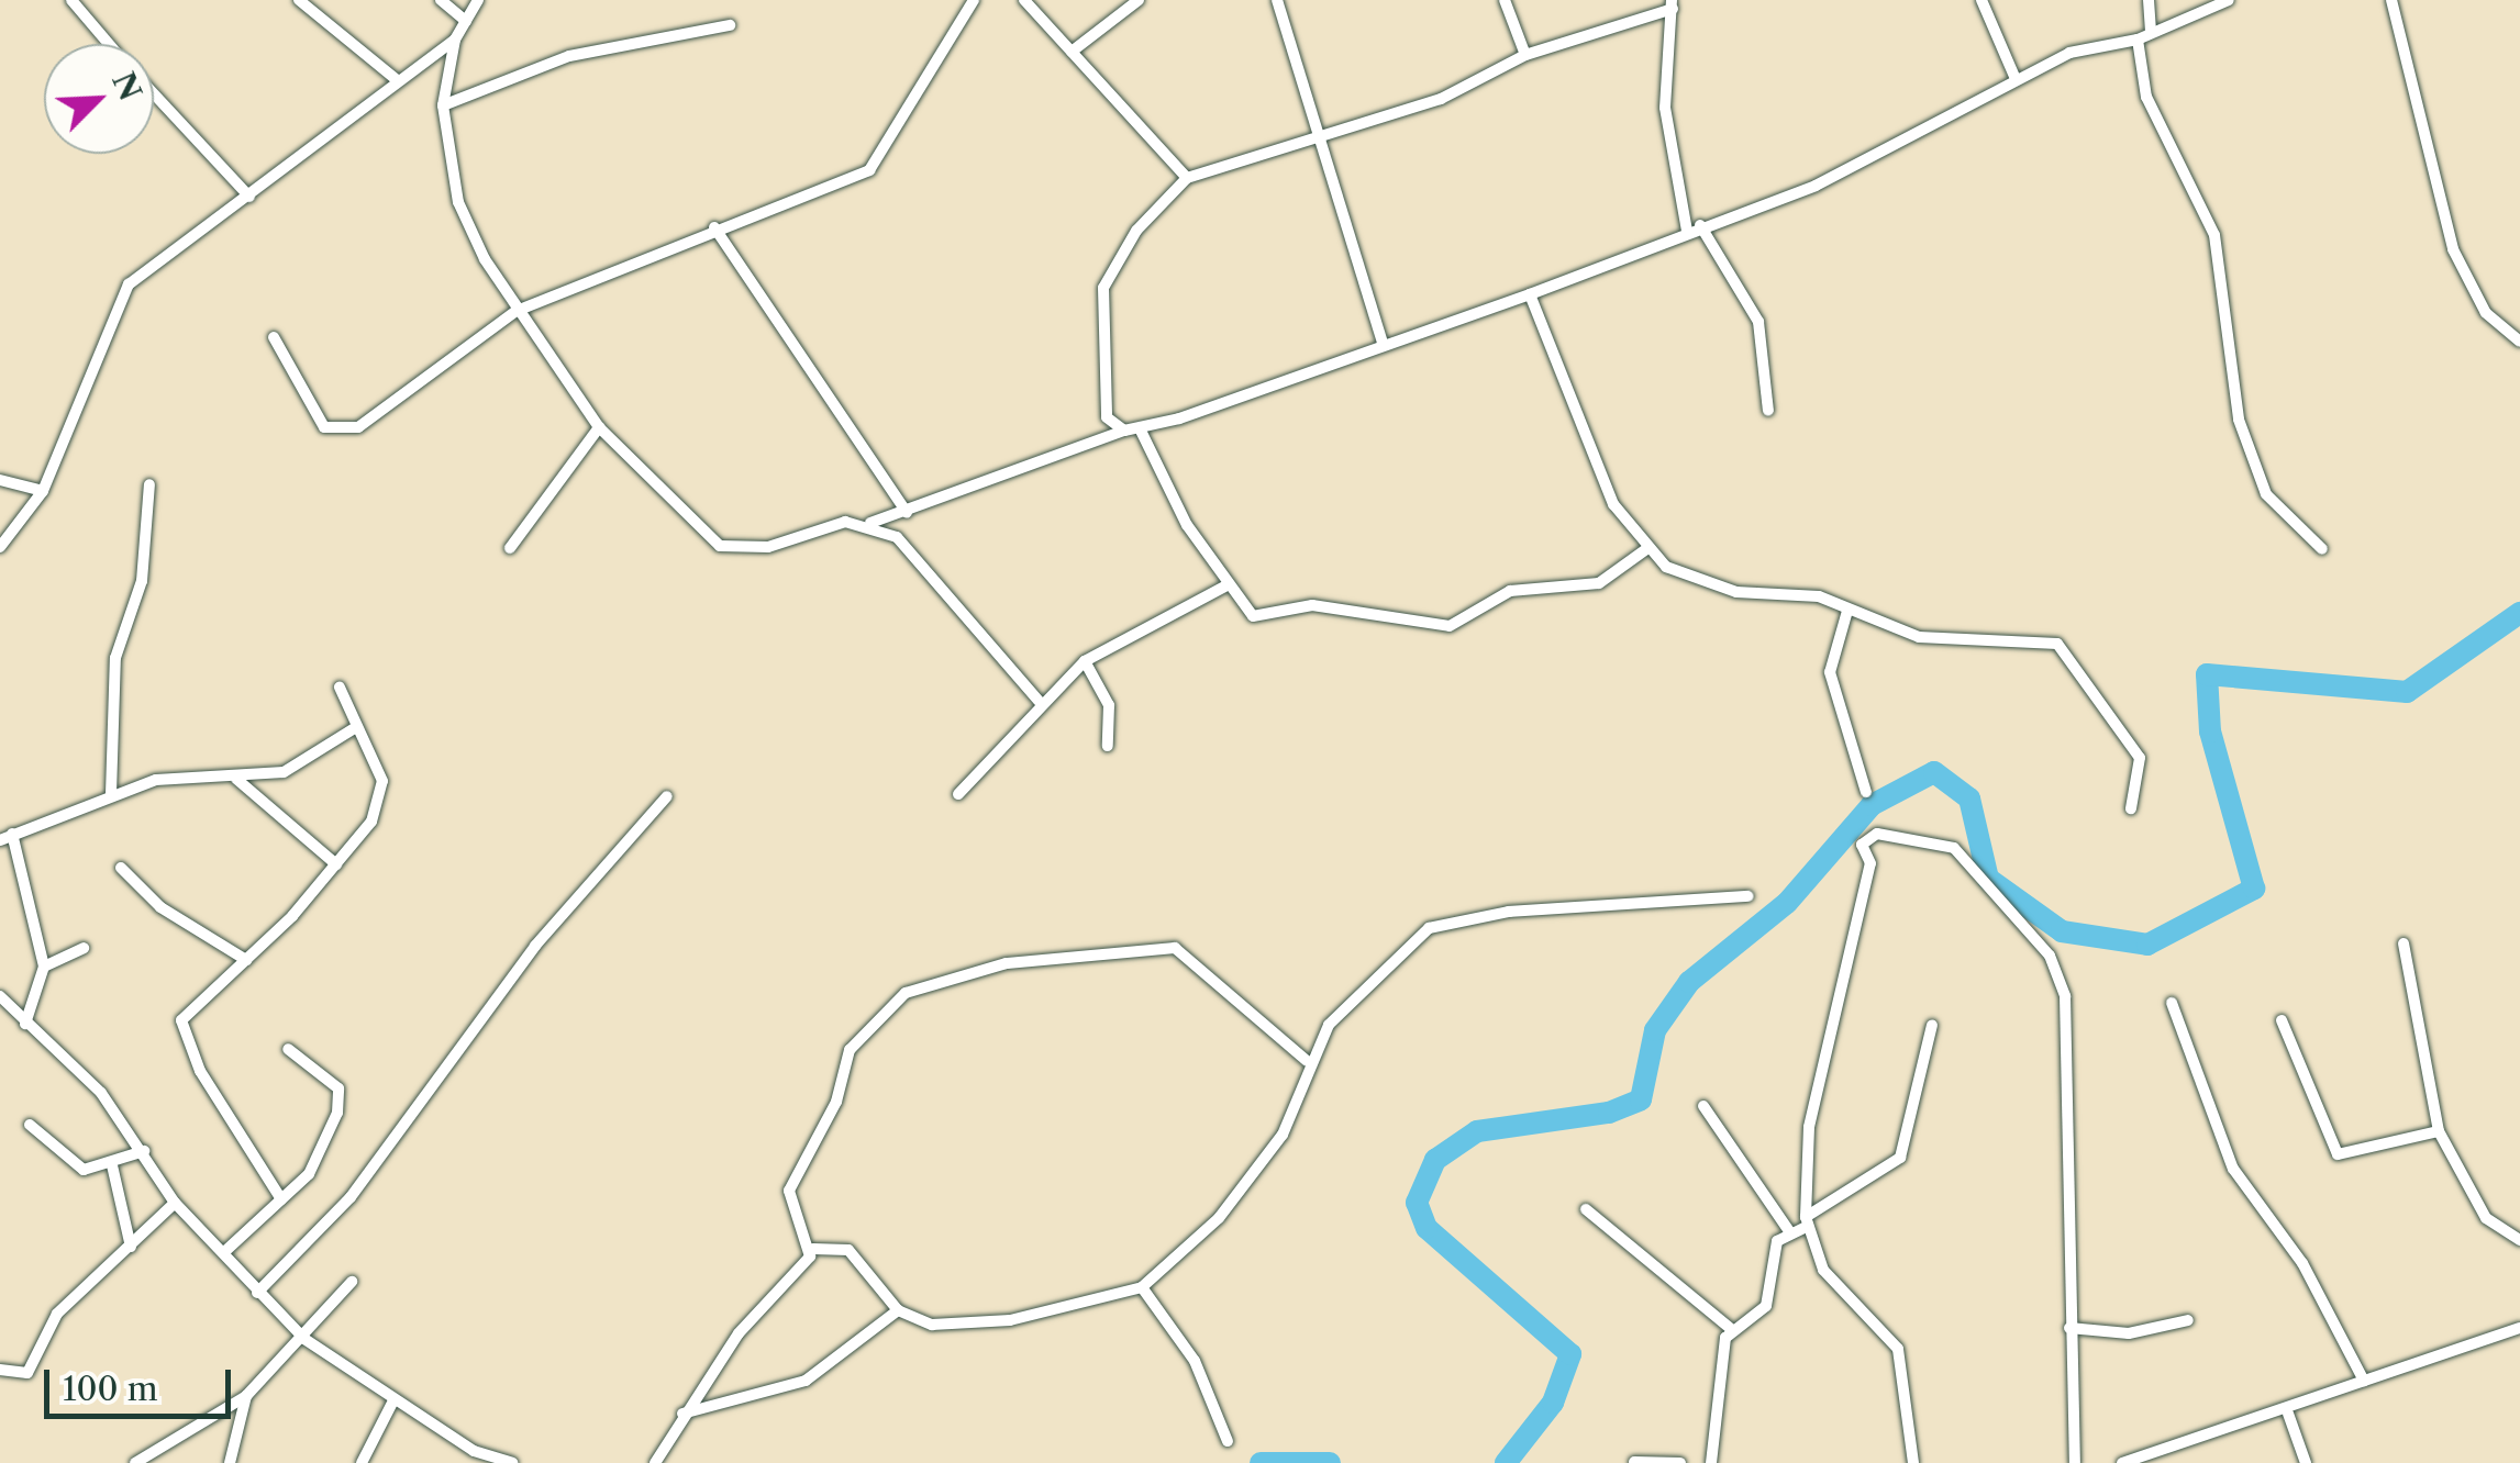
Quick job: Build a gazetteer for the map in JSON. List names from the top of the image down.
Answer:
{
  "scale_bar": "100 m",
  "north": "top right"
}
